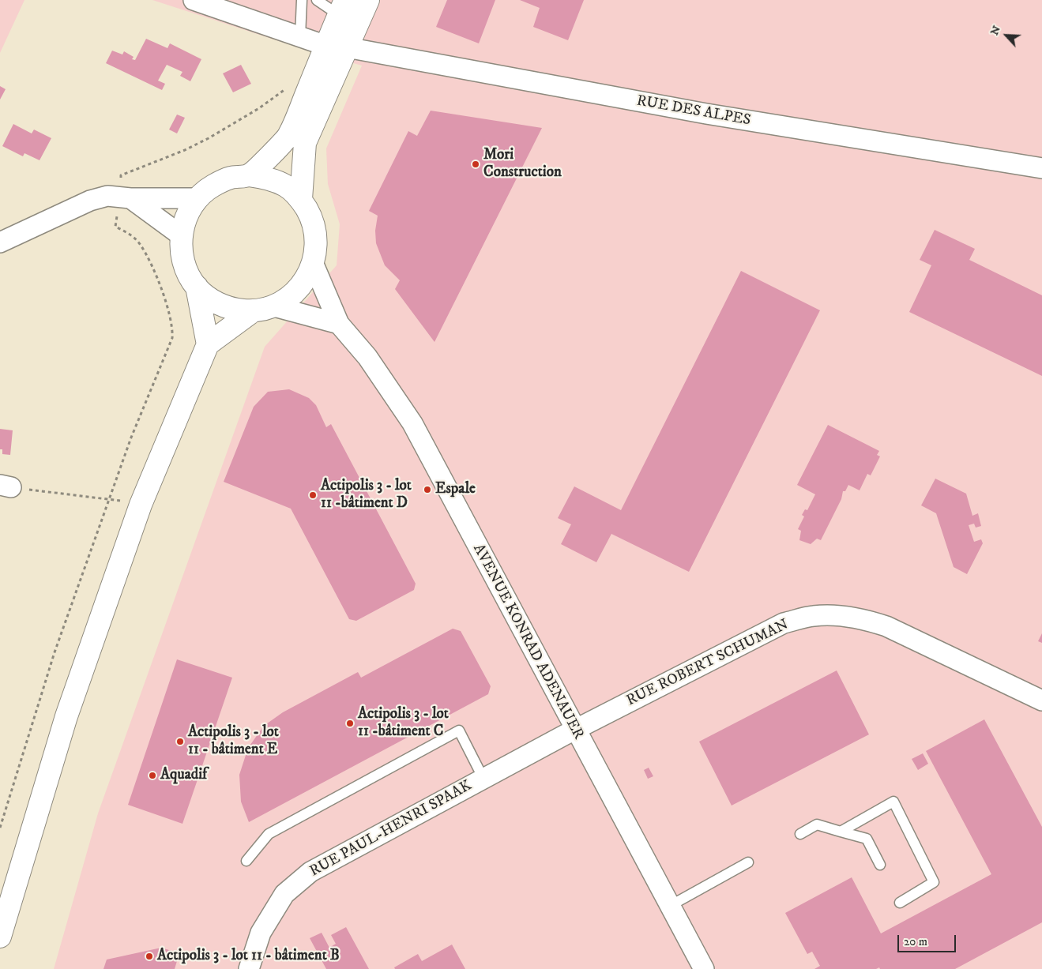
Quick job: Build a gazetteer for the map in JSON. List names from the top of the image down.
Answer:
{
  "streets": {
    "street": [
      "RUE DES ALPES",
      "AVENUE KONRAD ADENAUER",
      "RUE ROBERT SCHUMAN",
      "RUE PAUL-HENRI SPAAK"
    ]
  },
  "crossings": [
    ["AVENUE KONRAD ADENAUER", "RUE ROBERT SCHUMAN"],
    ["AVENUE KONRAD ADENAUER", "RUE PAUL-HENRI SPAAK"],
    ["RUE ROBERT SCHUMAN", "RUE PAUL-HENRI SPAAK"]
  ],
  "places": [
    "Mori Construction",
    "Espale",
    "Actipolis 3 - lot 11 -bâtiment D",
    "Actipolis 3 - lot 11 -bâtiment C",
    "Actipolis 3 - lot 11 - bâtiment E",
    "Aquadif",
    "Actipolis 3 - lot 11 - bâtiment B"
  ],
  "scale_bar": "20 m",
  "north": "top left"
}
